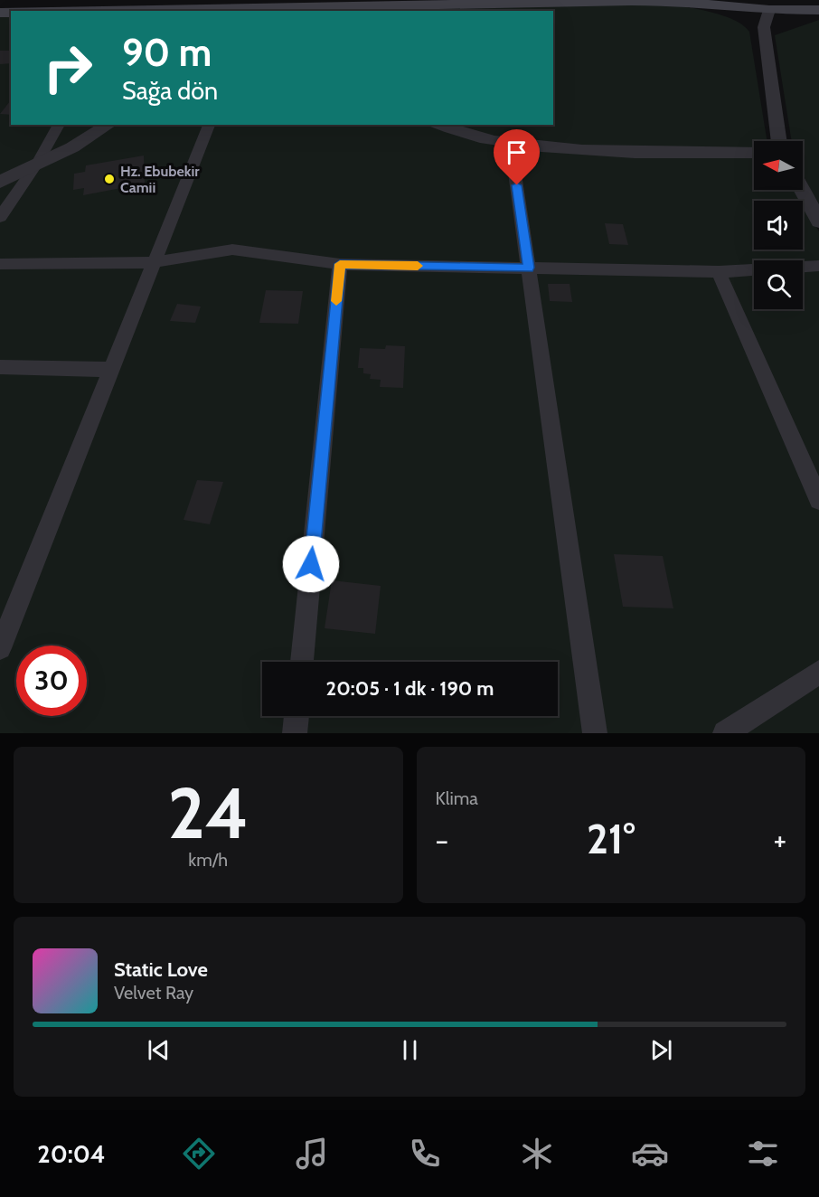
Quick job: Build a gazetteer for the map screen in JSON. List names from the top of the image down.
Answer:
{
  "places": ["Hz. Ebubekir Camii"],
  "north": "left",
  "page": {
    "turn": ["90 m", "Sağa dön"],
    "limit": "30",
    "trip": "20:05 · 1 dk · 190 m",
    "tile": [
      ["24", "km/h"],
      "Klima"
    ],
    "heat": ["−", "21°", "+"],
    "song": ["Static Love", "Velvet Ray"],
    "tabs": "20:04"
  }
}
